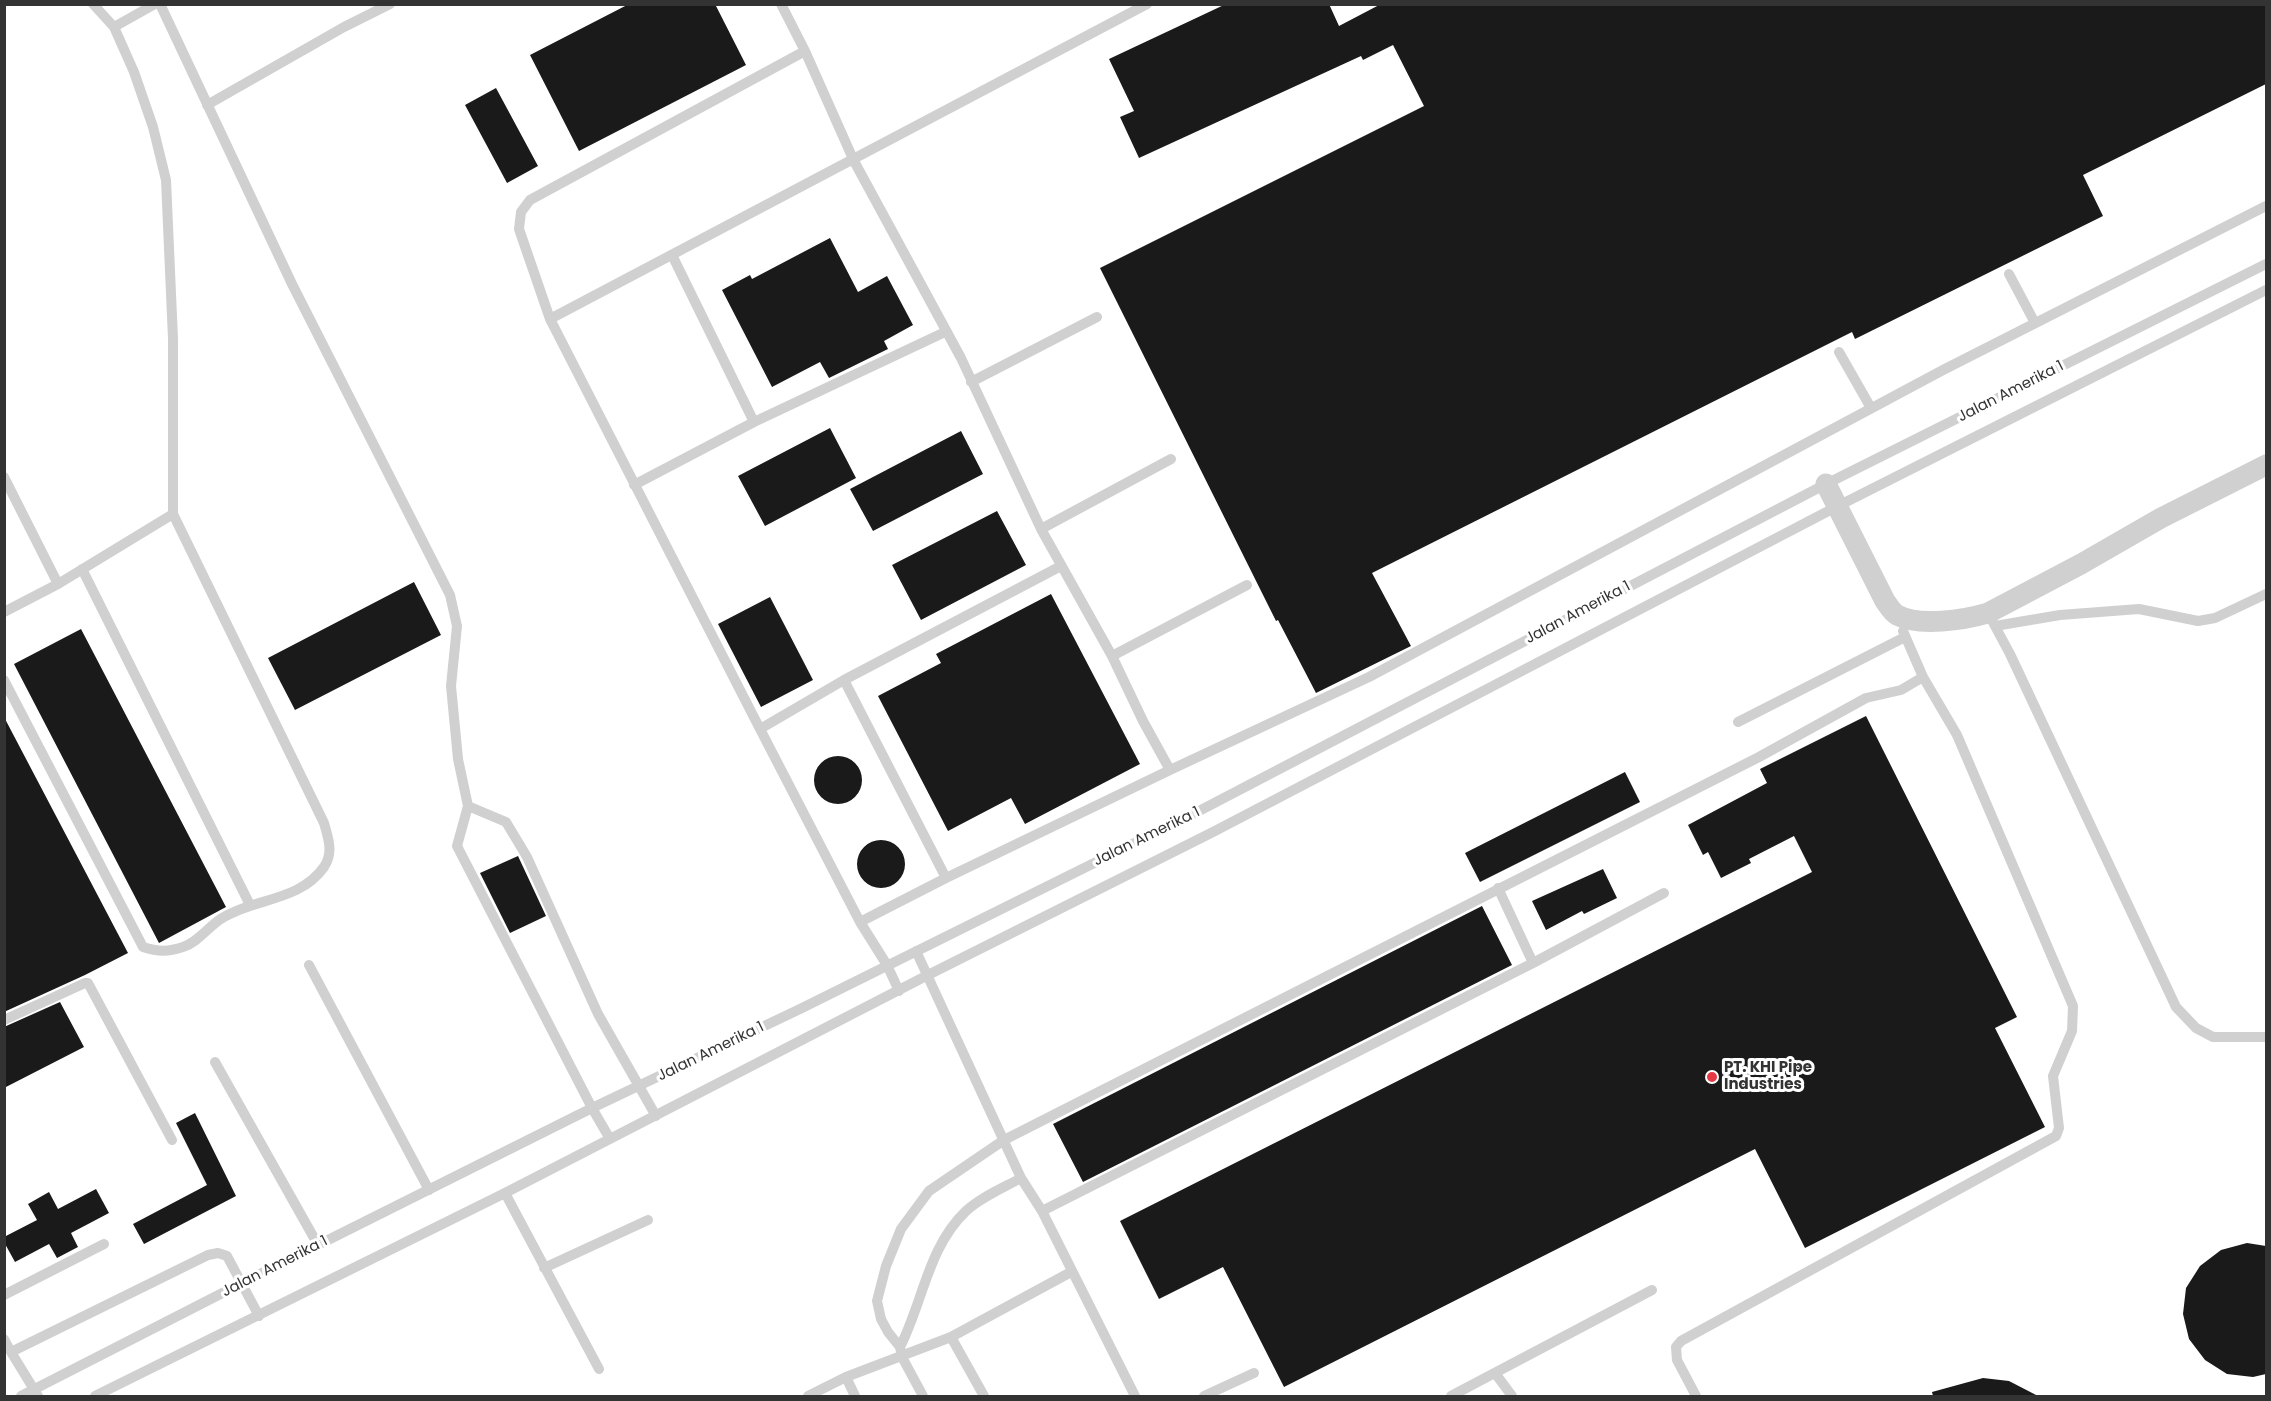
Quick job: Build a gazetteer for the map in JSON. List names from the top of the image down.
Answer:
{
  "streets": {
    "lane": ["Jalan Amerika 1"]
  },
  "places": ["PT. KHI Pipe Industries"]
}
